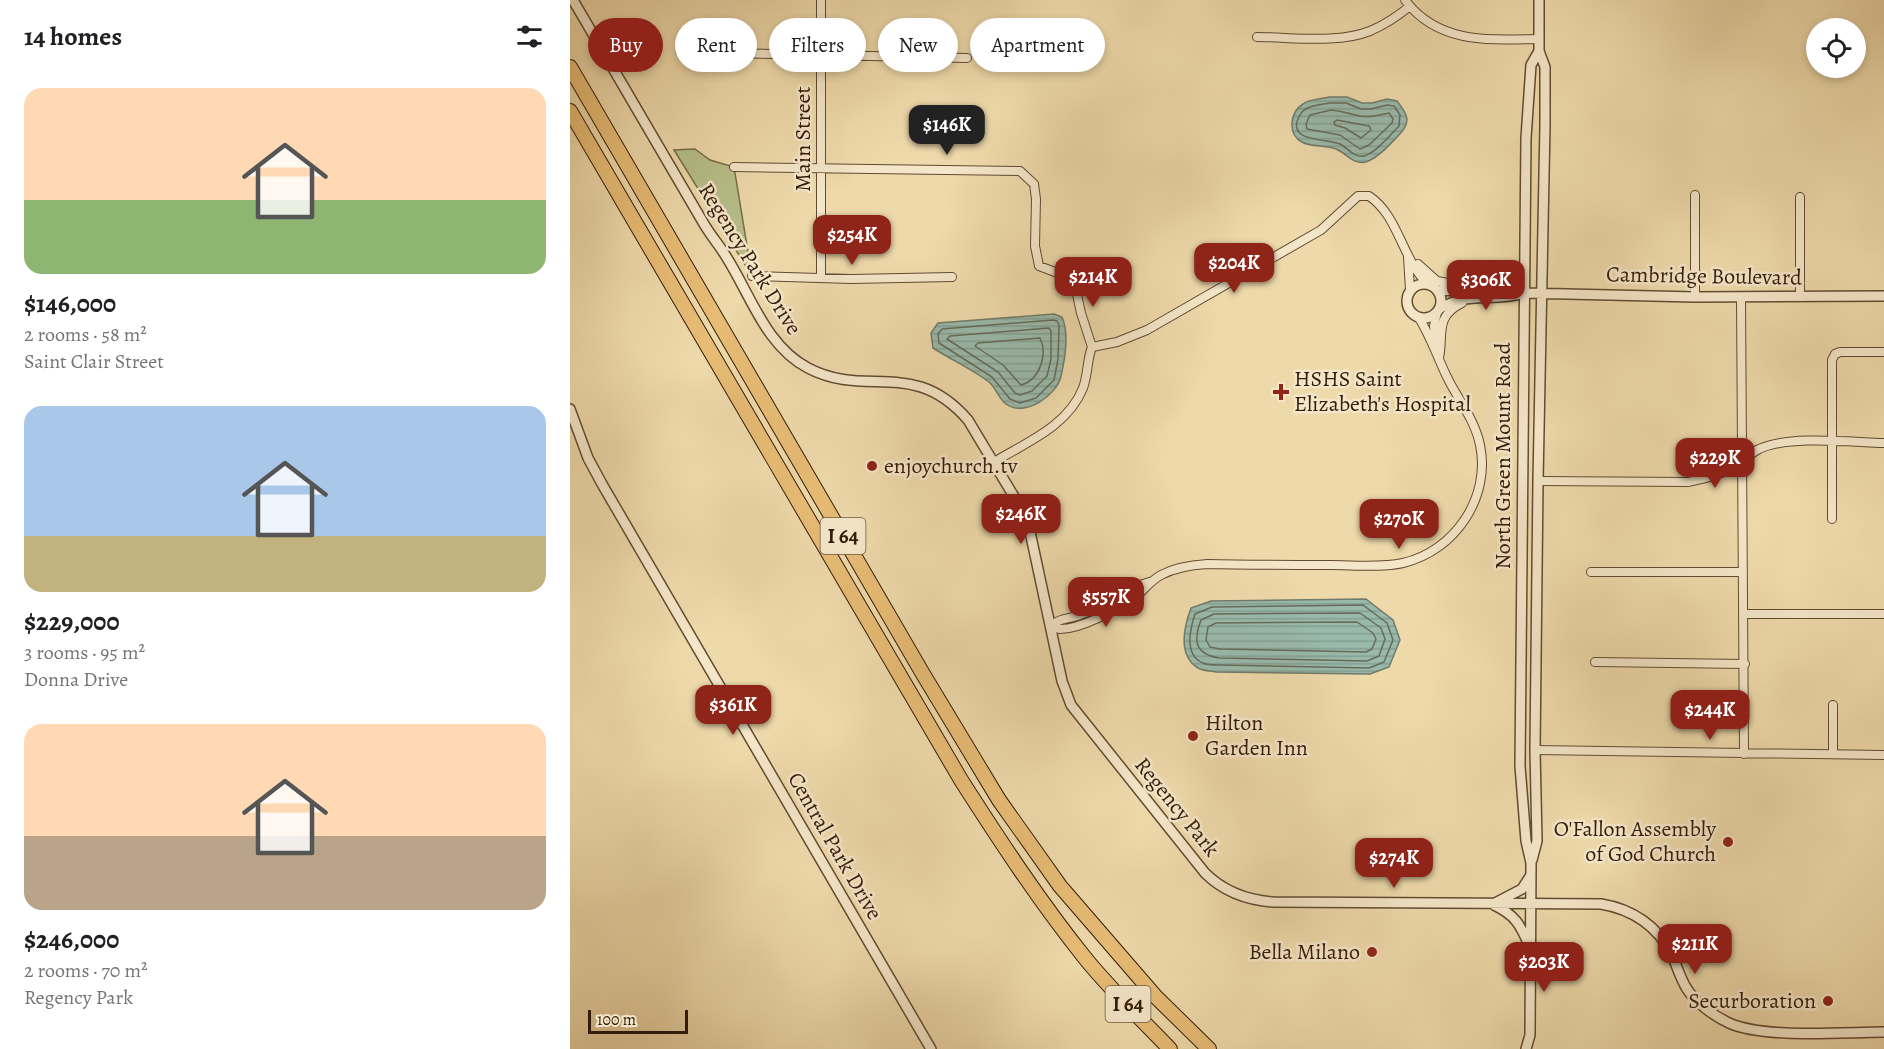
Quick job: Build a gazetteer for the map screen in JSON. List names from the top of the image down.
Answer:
{
  "streets": {
    "highway": ["I 64"],
    "street": [
      "Main Street",
      "Regency Park Drive",
      "Cambridge Boulevard",
      "North Green Mount Road",
      "Regency Park",
      "Central Park Drive"
    ]
  },
  "crossings": [
    ["Regency Park Drive", "Regency Park"],
    ["Cambridge Boulevard", "North Green Mount Road"],
    ["North Green Mount Road", "Regency Park"]
  ],
  "places": {
    "health": ["HSHS Saint Elizabeth's Hospital"],
    "other": [
      "enjoychurch.tv",
      "Hilton Garden Inn",
      "O'Fallon Assembly of God Church",
      "Bella Milano",
      "Securboration"
    ]
  },
  "scale_bar": "100 m",
  "page": {
    "heading": "14 homes",
    "chip": [
      "Buy",
      "Rent",
      "Filters",
      "New",
      "Apartment"
    ],
    "list": [
      {
        "name": "$146,000",
        "note": "2 rooms · 58 m² · Saint Clair Street"
      },
      {
        "name": "$229,000",
        "note": "3 rooms · 95 m² · Donna Drive"
      },
      {
        "name": "$246,000",
        "note": "2 rooms · 70 m² · Regency Park"
      }
    ],
    "price": [
      "$146K",
      "$254K",
      "$204K",
      "$214K",
      "$306K",
      "$229K",
      "$246K",
      "$270K",
      "$557K",
      "$361K",
      "$244K",
      "$274K",
      "$211K",
      "$203K"
    ],
    "scale": "100 m"
  }
}
